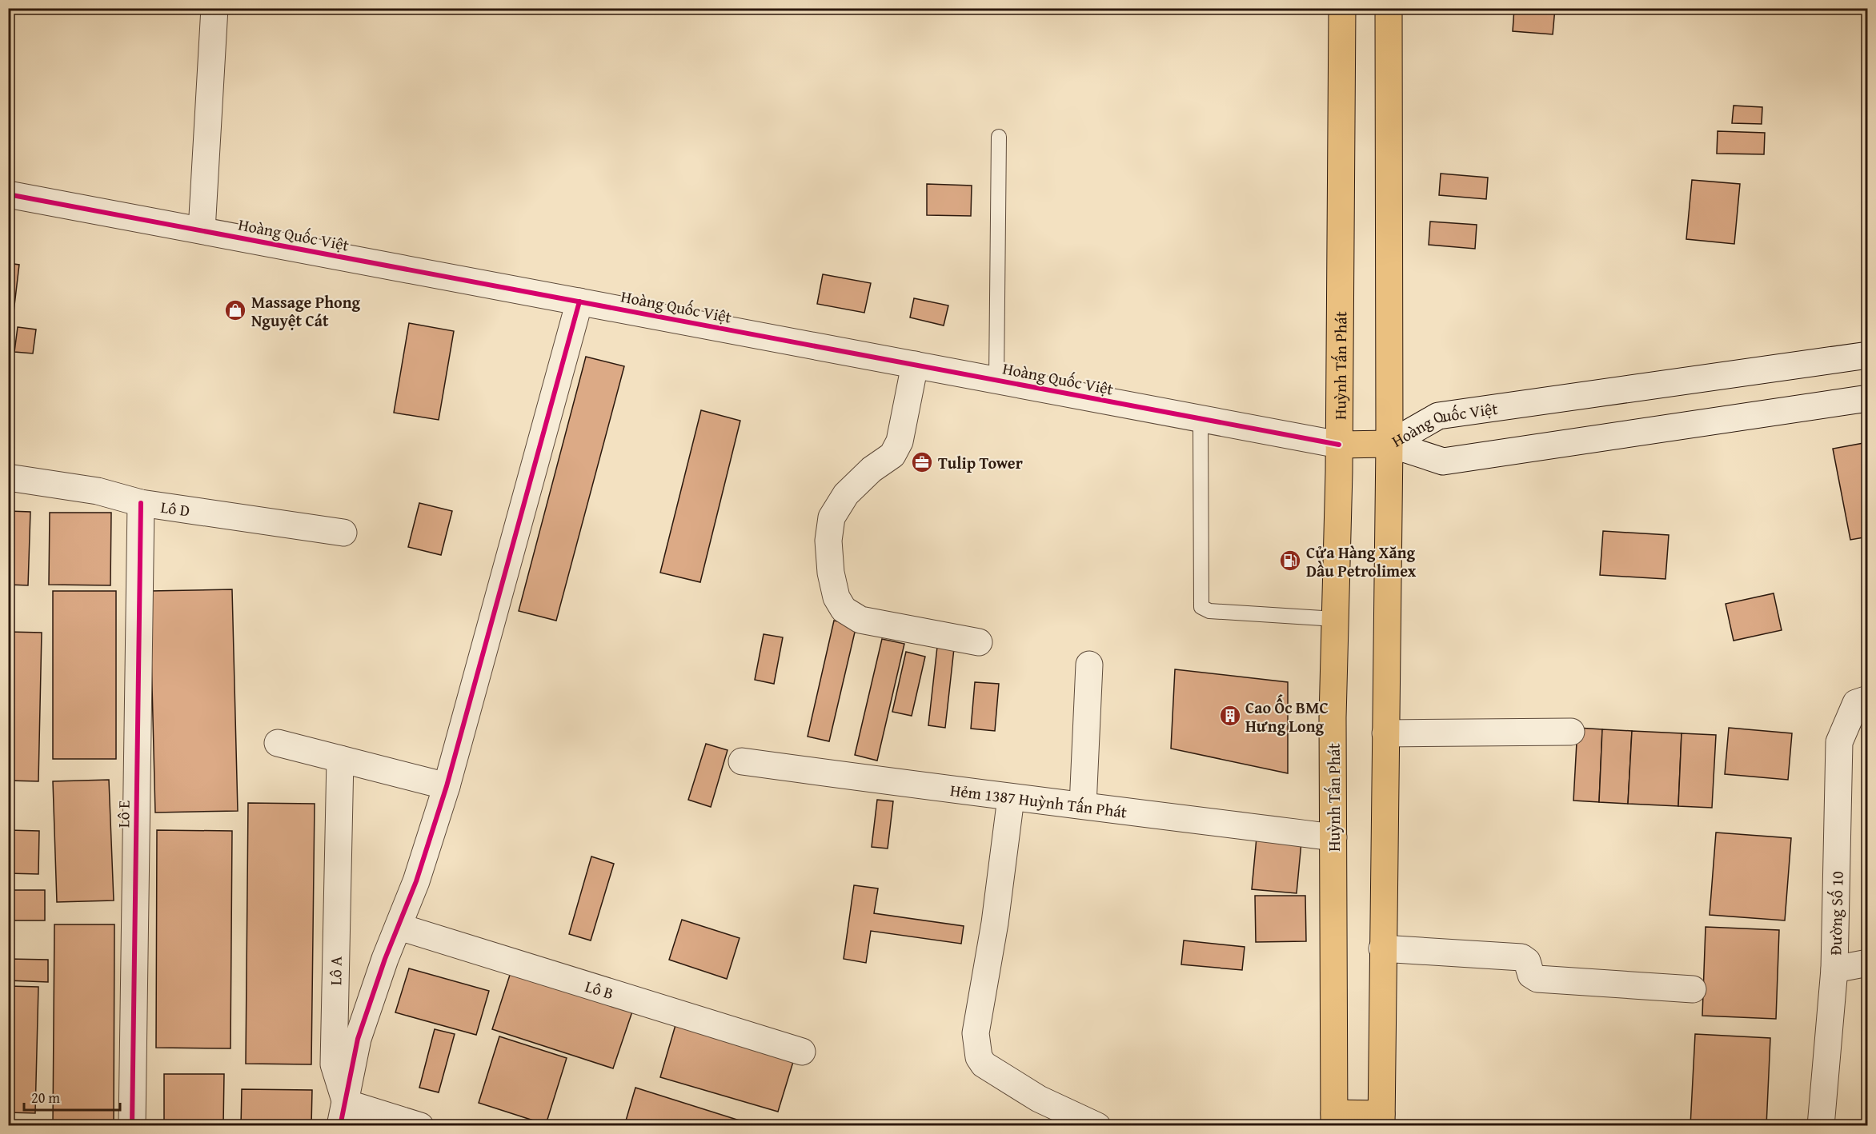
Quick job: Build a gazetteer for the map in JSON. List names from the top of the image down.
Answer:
{
  "streets": {
    "main road": ["Huỳnh Tấn Phát"],
    "street": [
      "Hoàng Quốc Việt",
      "Lô D",
      "Hẻm 1387 Huỳnh Tấn Phát",
      "Lô E",
      "Đường Số 10",
      "Lô A",
      "Lô B"
    ]
  },
  "crossings": [
    ["Hoàng Quốc Việt", "Huỳnh Tấn Phát"],
    ["Huỳnh Tấn Phát", "Hẻm 1387 Huỳnh Tấn Phát"],
    ["Lô D", "Lô E"]
  ],
  "places": {
    "shop": ["Massage Phong Nguyệt Cát"],
    "office": ["Tulip Tower"],
    "fuel station": ["Cửa Hàng Xăng Dầu Petrolimex"],
    "building": ["Cao Ốc BMC Hưng Long"]
  },
  "scale_bar": "20 m"
}
